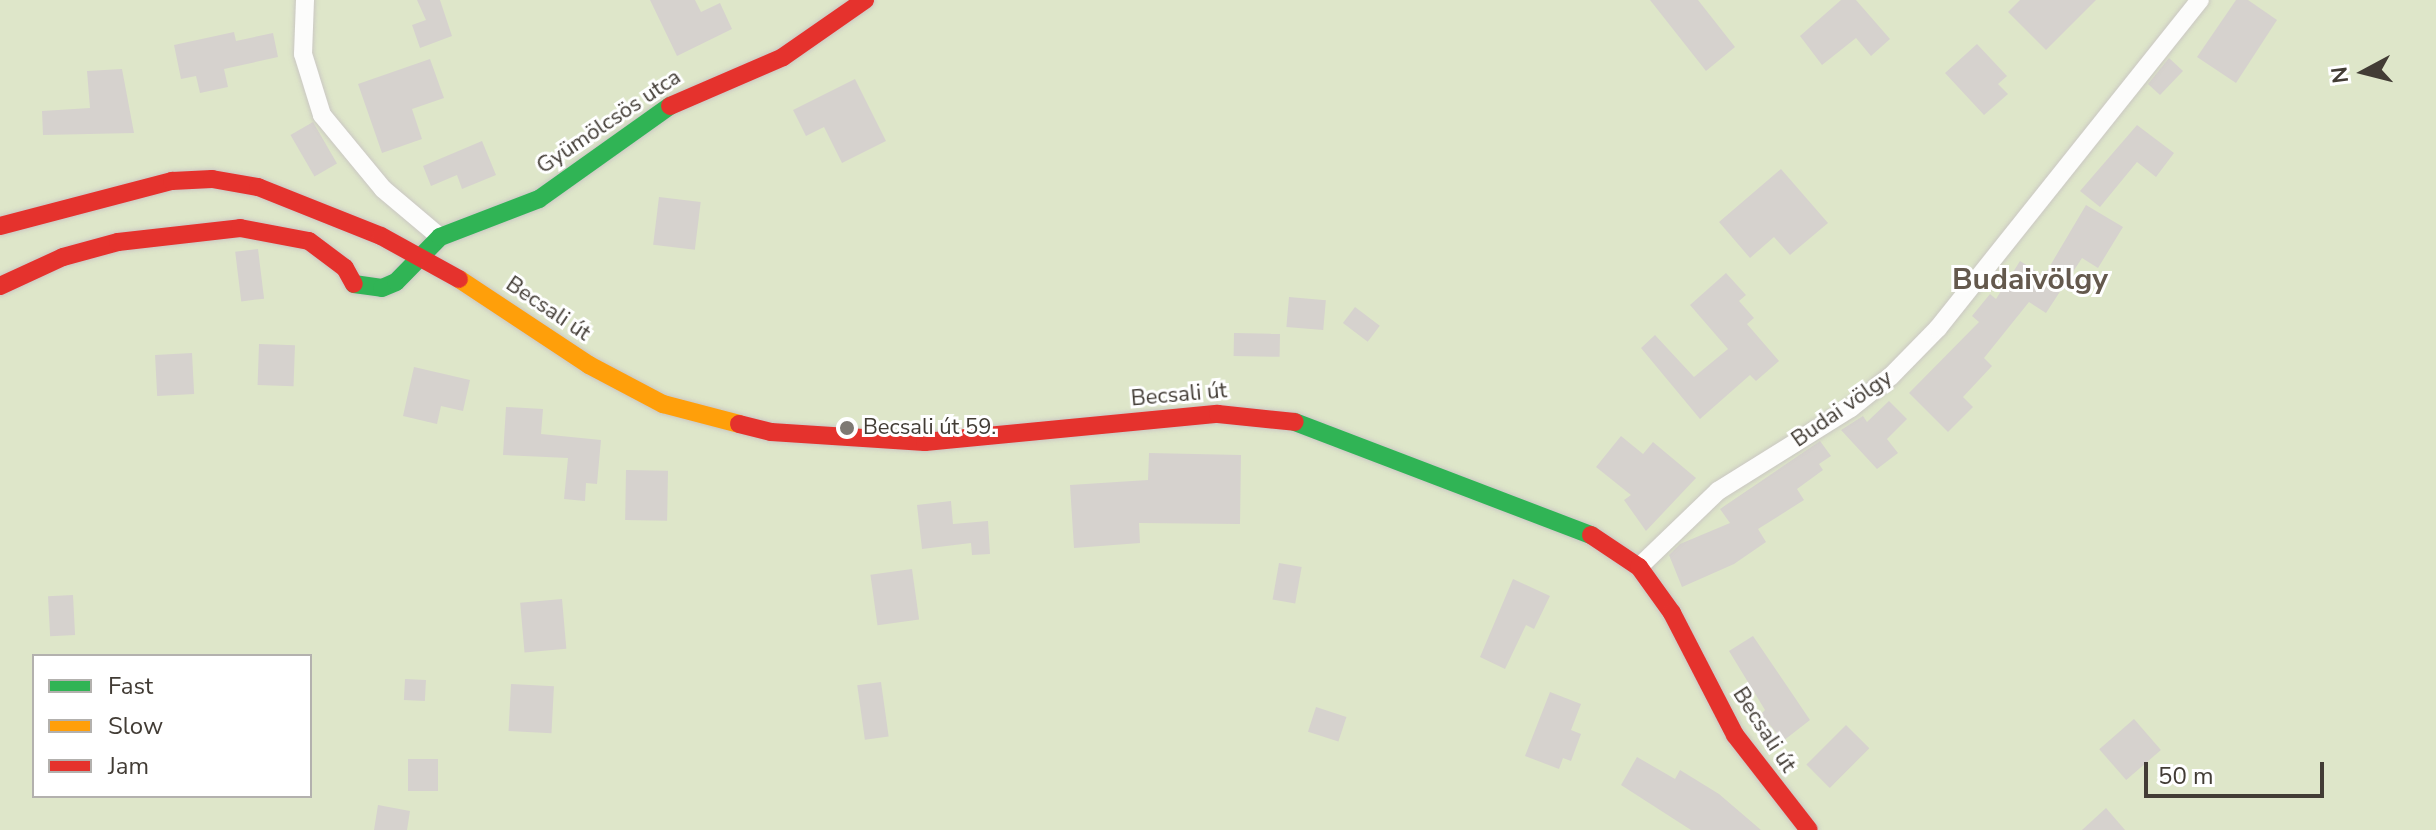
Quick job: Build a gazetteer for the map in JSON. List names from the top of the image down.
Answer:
{
  "streets": {
    "main road": ["Gyümölcsös utca", "Becsali út"],
    "street": ["Budai völgy"]
  },
  "crossings": [
    ["Gyümölcsös utca", "Becsali út"],
    ["Becsali út", "Budai völgy"]
  ],
  "districts": ["Budaivölgy"],
  "places": ["Becsali út 59."],
  "legend": ["Fast", "Slow", "Jam"],
  "scale_bar": "50 m",
  "north": "left"
}
